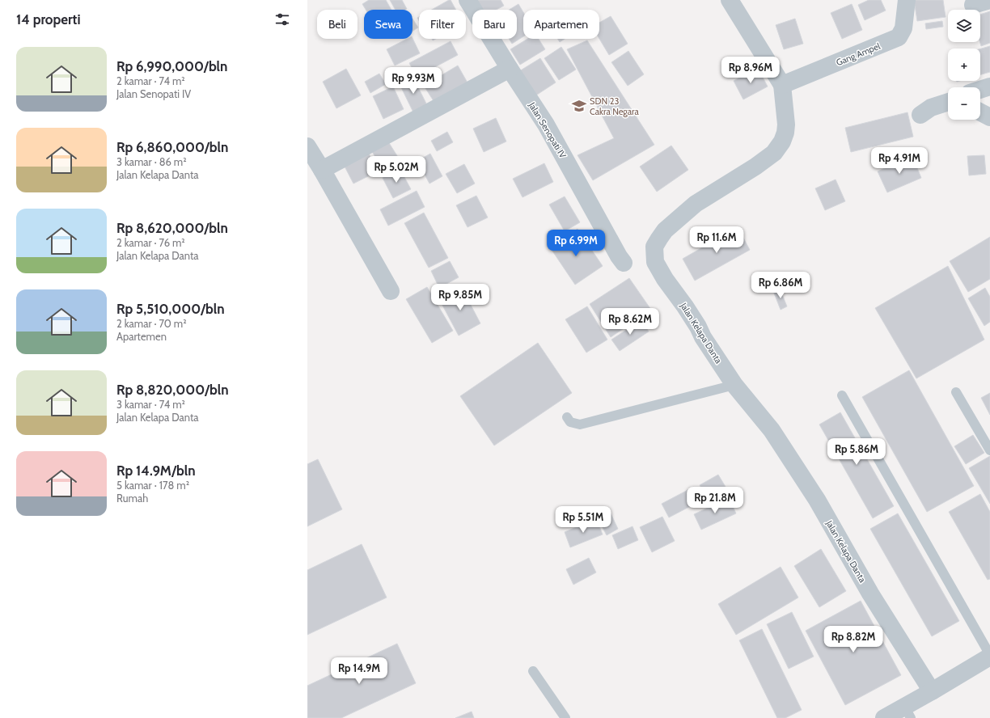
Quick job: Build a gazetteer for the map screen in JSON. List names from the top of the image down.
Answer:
{
  "streets": {
    "street": ["Gang Ampel", "Jalan Senopati IV", "Jalan Kelapa Danta"]
  },
  "crossings": [
    ["Gang Ampel", "Jalan Kelapa Danta"]
  ],
  "places": {
    "school or university": ["SDN 23 Cakra Negara"]
  },
  "page": {
    "heading": "14 properti",
    "map_buttons": ["+", "−"],
    "chip": [
      "Beli",
      "Sewa",
      "Filter",
      "Baru",
      "Apartemen"
    ],
    "list": [
      {
        "name": "Rp 6,990,000/bln",
        "note": "2 kamar · 74 m² · Jalan Senopati IV"
      },
      {
        "name": "Rp 6,860,000/bln",
        "note": "3 kamar · 86 m² · Jalan Kelapa Danta"
      },
      {
        "name": "Rp 8,620,000/bln",
        "note": "2 kamar · 76 m² · Jalan Kelapa Danta"
      },
      {
        "name": "Rp 5,510,000/bln",
        "note": "2 kamar · 70 m² · Apartemen"
      },
      {
        "name": "Rp 8,820,000/bln",
        "note": "3 kamar · 74 m² · Jalan Kelapa Danta"
      },
      {
        "name": "Rp 14.9M/bln",
        "note": "5 kamar · 178 m² · Rumah"
      }
    ],
    "price": [
      "Rp 8.96M",
      "Rp 9.93M",
      "Rp 4.91M",
      "Rp 5.02M",
      "Rp 11.6M",
      "Rp 6.99M",
      "Rp 6.86M",
      "Rp 9.85M",
      "Rp 8.62M",
      "Rp 5.86M",
      "Rp 21.8M",
      "Rp 5.51M",
      "Rp 8.82M",
      "Rp 14.9M"
    ]
  }
}
